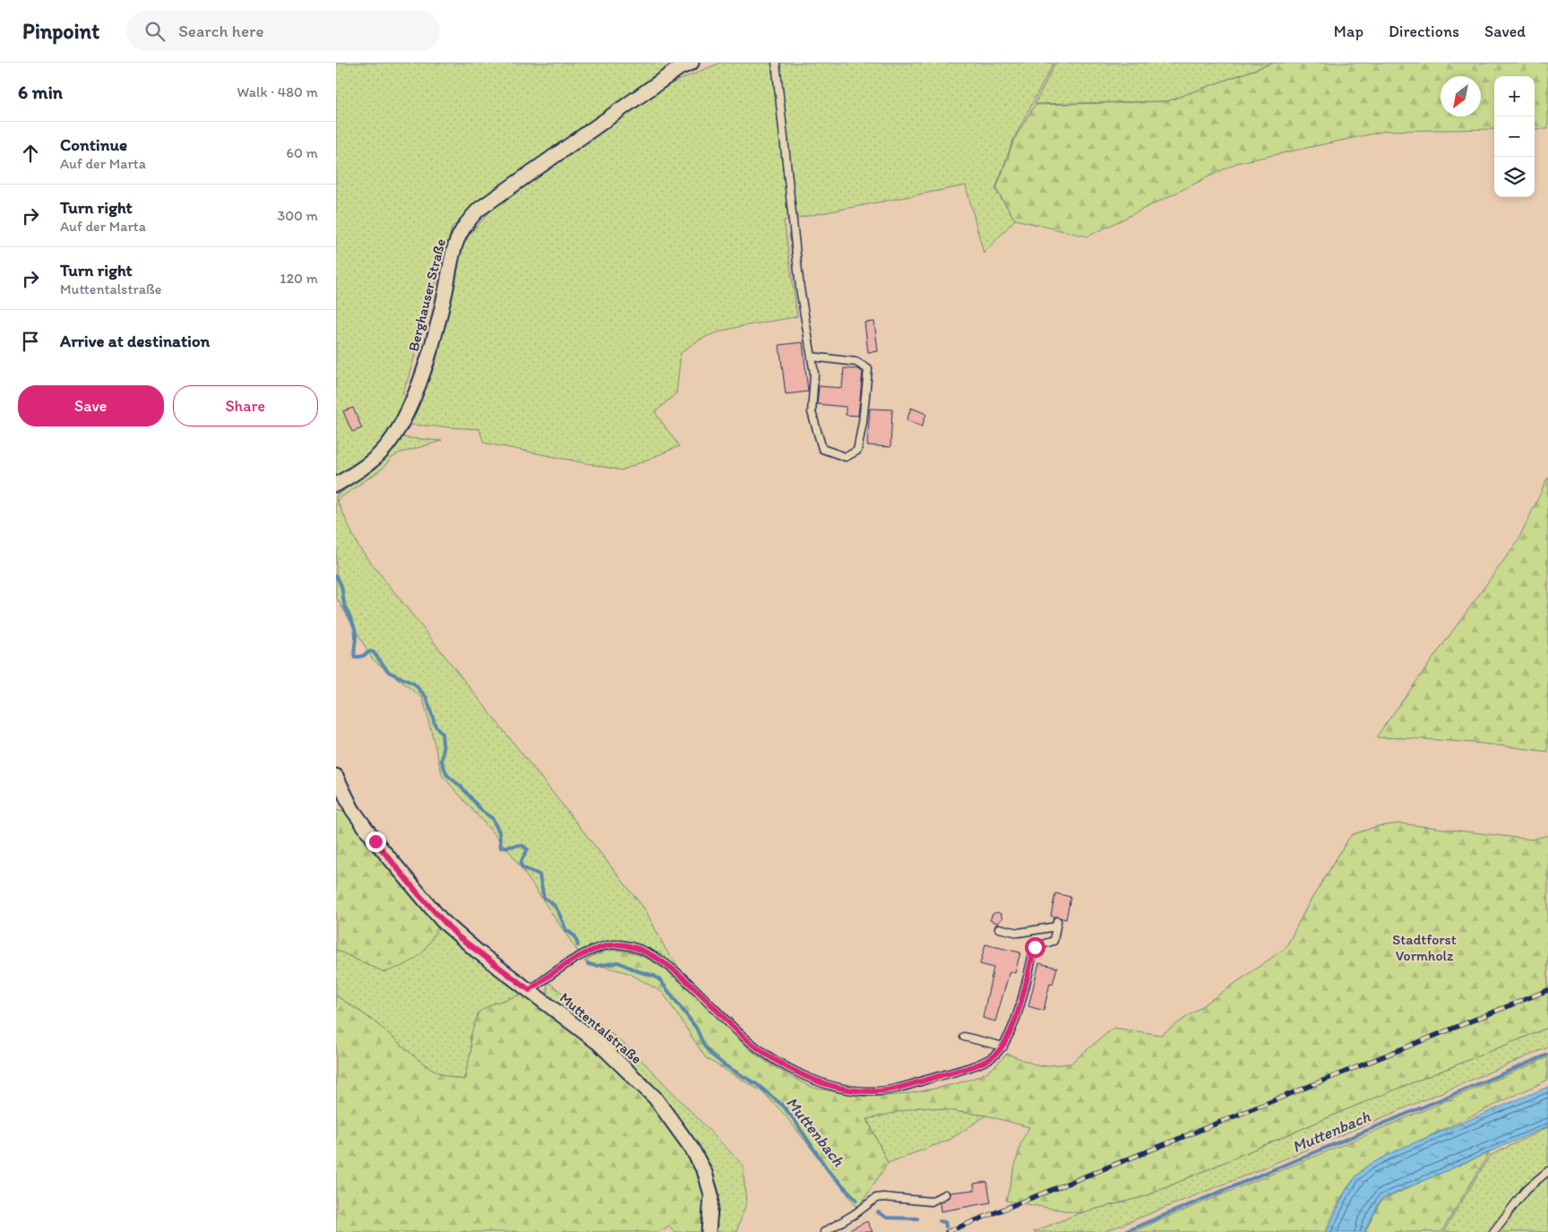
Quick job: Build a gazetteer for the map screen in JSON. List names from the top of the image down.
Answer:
{
  "streets": {
    "street": ["Berghauser Straße", "Muttentalstraße"]
  },
  "water": ["Muttenbach"],
  "parks": ["Stadtforst Vormholz"],
  "north": "bottom left",
  "page": {
    "header": "Pinpoint",
    "search": "Search here",
    "nav": ["Map", "Directions", "Saved"],
    "heading": ["6 min", "Walk · 480 m"],
    "map_buttons": ["+", "−"],
    "list": [
      ["Continue", "Auf der Marta", "60 m"],
      ["Turn right", "Auf der Marta", "300 m"],
      ["Turn right", "Muttentalstraße", "120 m"],
      "Arrive at destination"
    ],
    "buttons": ["Save", "Share"]
  }
}
